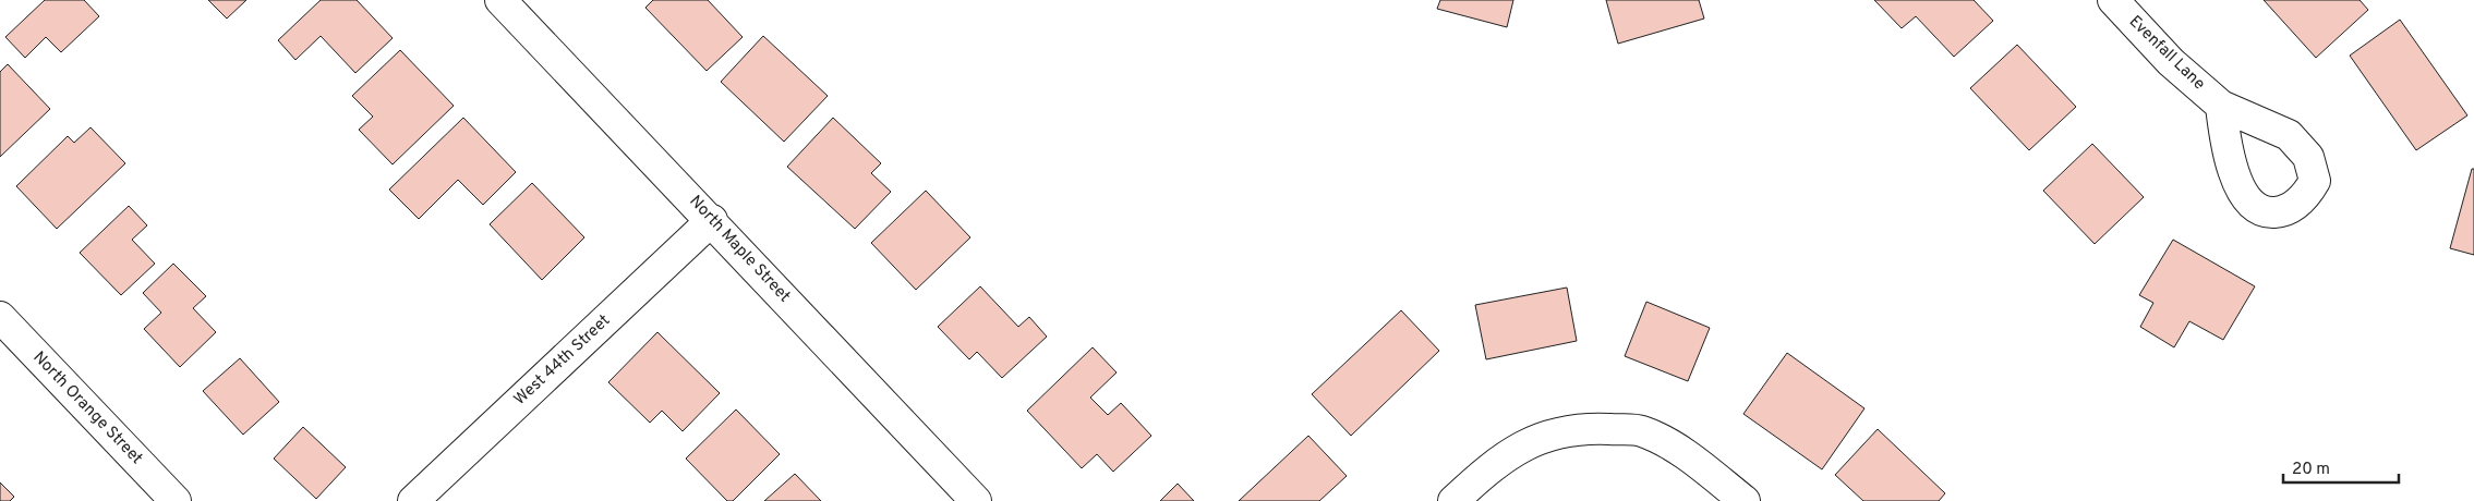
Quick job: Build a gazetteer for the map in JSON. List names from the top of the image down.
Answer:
{
  "streets": {
    "street": [
      "Evenfall Lane",
      "North Maple Street",
      "West 44th Street",
      "North Orange Street"
    ]
  },
  "crossings": [
    ["North Maple Street", "West 44th Street"]
  ],
  "scale_bar": "20 m"
}
